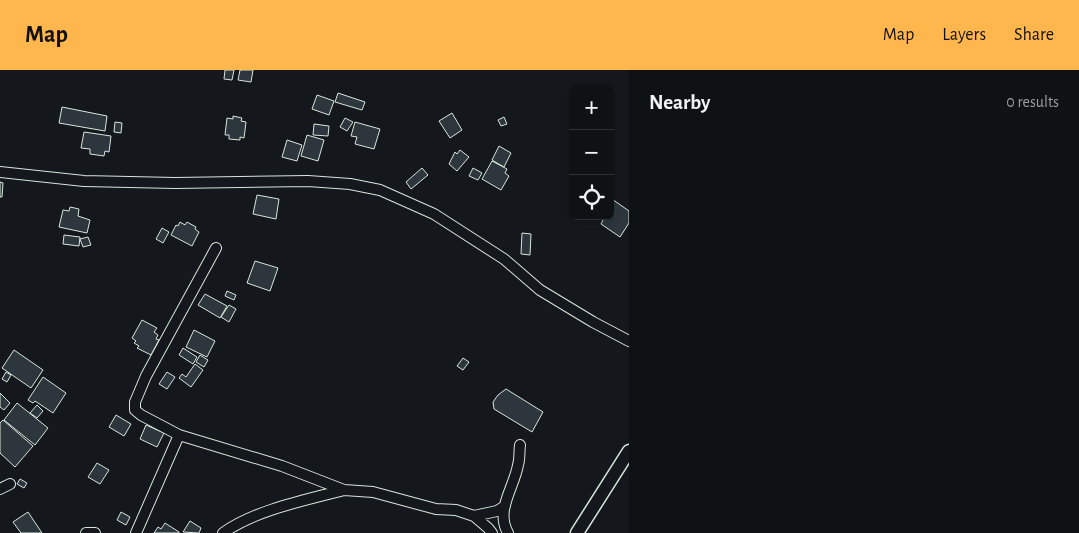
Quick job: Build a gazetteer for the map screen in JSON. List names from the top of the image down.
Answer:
{
  "page": {
    "header": "Map",
    "nav": ["Map", "Layers", "Share"],
    "heading": ["Nearby", "0 results"],
    "map_buttons": ["+", "−"]
  }
}
